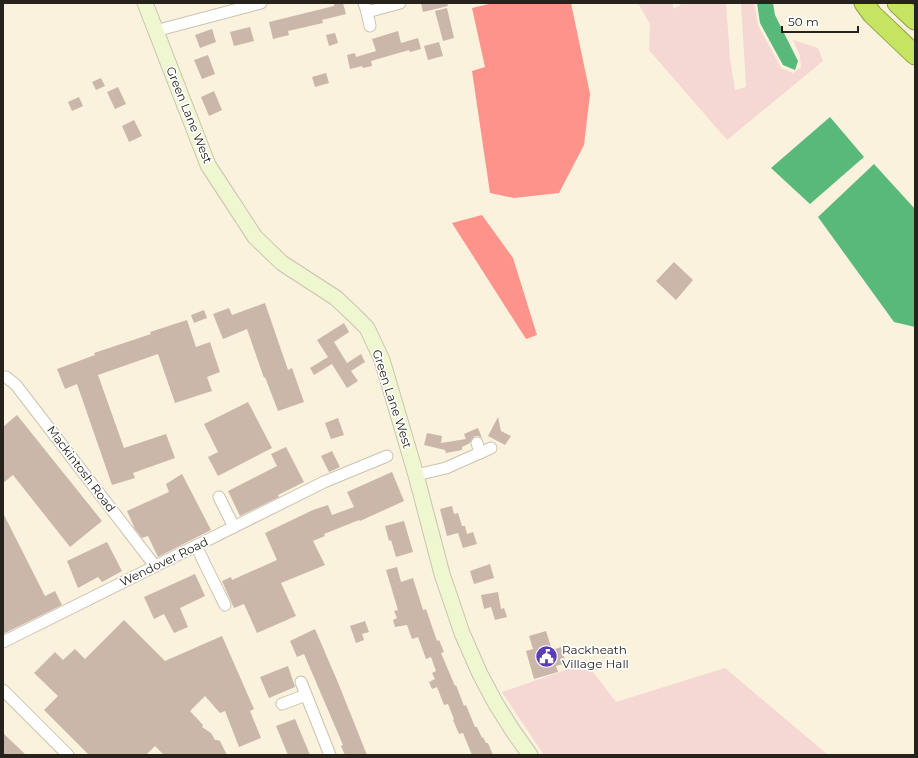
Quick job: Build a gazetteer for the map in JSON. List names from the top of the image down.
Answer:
{
  "streets": {
    "street": ["Green Lane West", "Mackintosh Road", "Wendover Road"]
  },
  "crossings": [
    ["Mackintosh Road", "Wendover Road"]
  ],
  "places": {
    "public building": ["Rackheath Village Hall"]
  },
  "scale_bar": "50 m"
}
